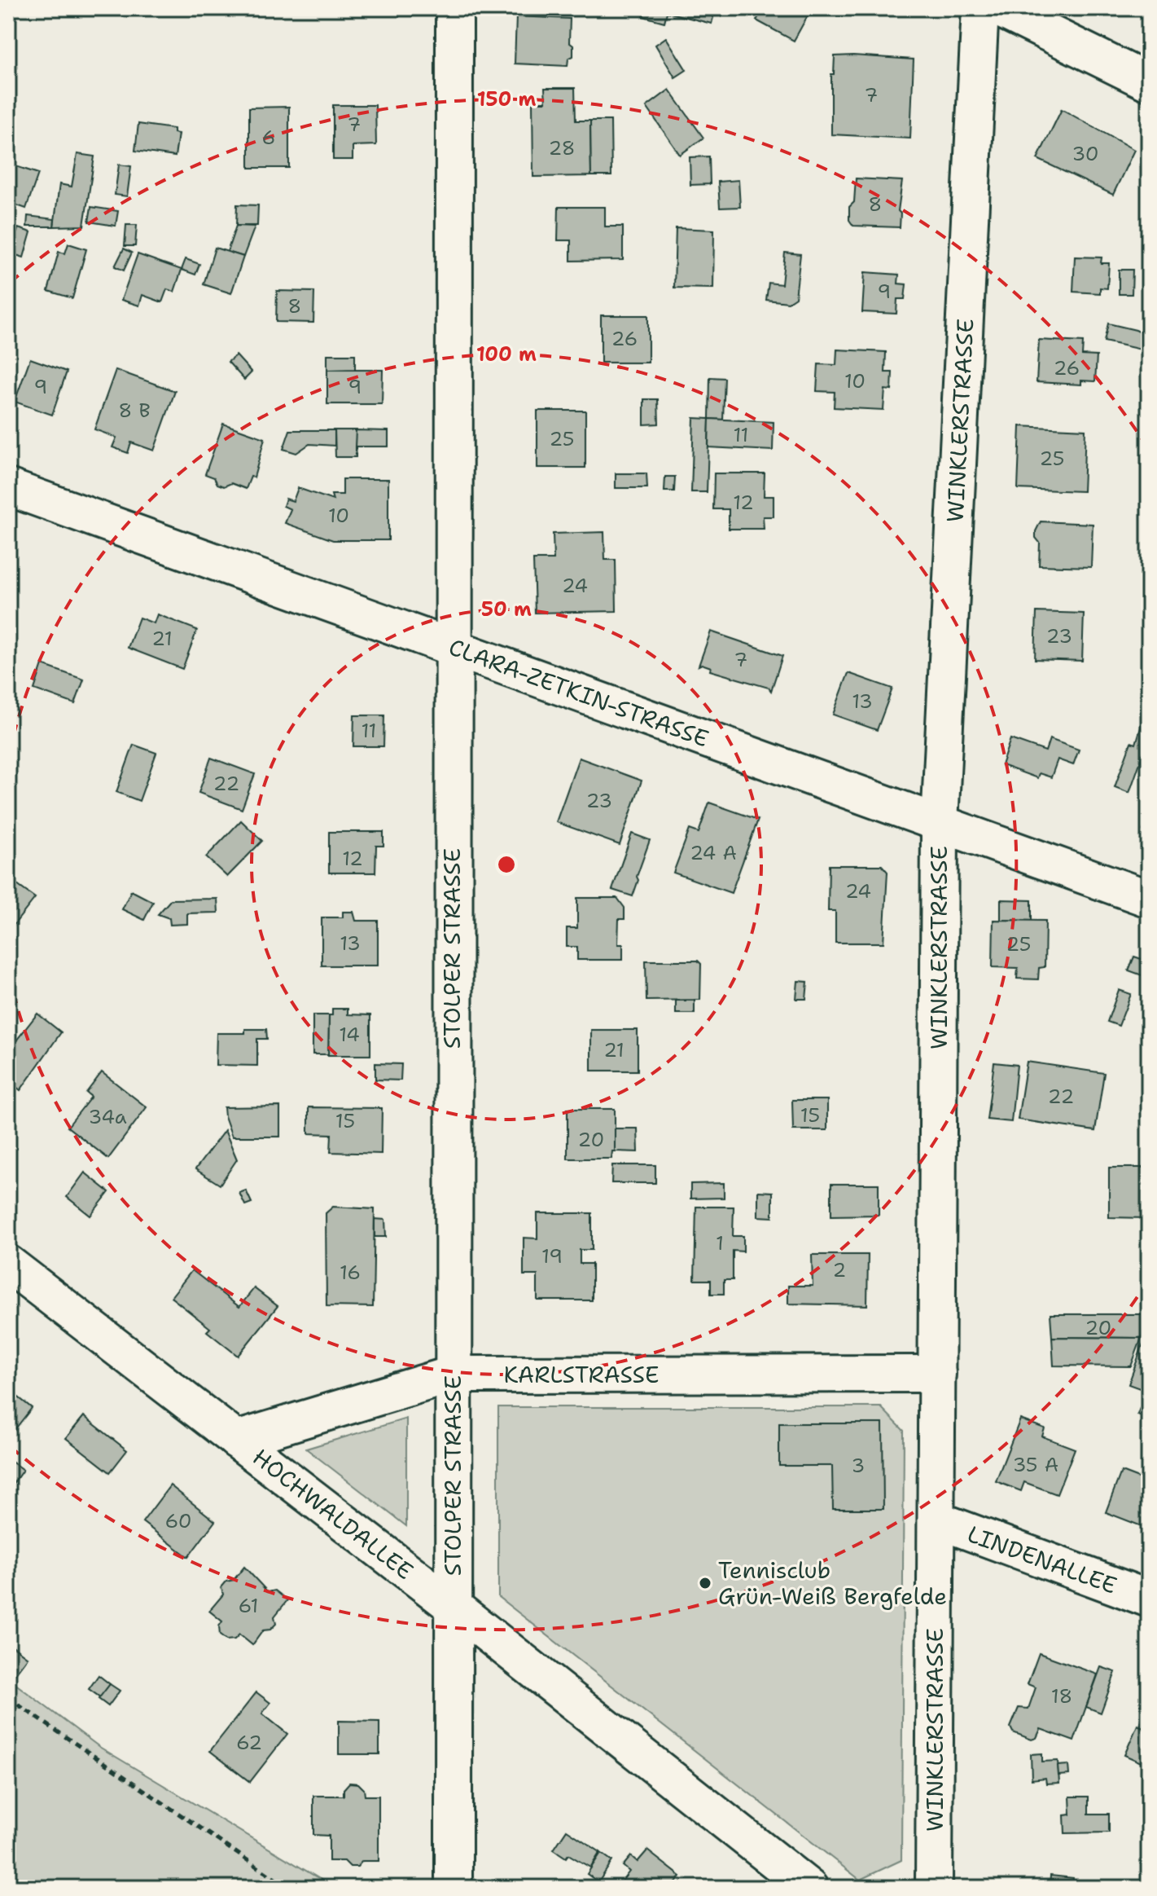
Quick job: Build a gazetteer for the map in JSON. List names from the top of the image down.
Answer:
{
  "streets": {
    "street": [
      "WINKLERSTRASSE",
      "CLARA-ZETKIN-STRASSE",
      "STOLPER STRASSE",
      "KARLSTRASSE",
      "HOCHWALDALLEE",
      "LINDENALLEE"
    ]
  },
  "crossings": [
    ["WINKLERSTRASSE", "CLARA-ZETKIN-STRASSE"],
    ["WINKLERSTRASSE", "KARLSTRASSE"],
    ["WINKLERSTRASSE", "LINDENALLEE"],
    ["CLARA-ZETKIN-STRASSE", "STOLPER STRASSE"],
    ["STOLPER STRASSE", "KARLSTRASSE"],
    ["STOLPER STRASSE", "HOCHWALDALLEE"],
    ["KARLSTRASSE", "HOCHWALDALLEE"]
  ],
  "places": ["Tennisclub Grün-Weiß Bergfelde"],
  "house_numbers": [
    "7",
    "7",
    "6",
    "28",
    "30",
    "8",
    "9",
    "8",
    "26",
    "26",
    "10",
    "9",
    "9",
    "8 B",
    "11",
    "25",
    "25",
    "12",
    "10",
    "24",
    "23",
    "21",
    "7",
    "13",
    "11",
    "22",
    "23",
    "24 A",
    "12",
    "24",
    "13",
    "25",
    "14",
    "21",
    "22",
    "15",
    "34a",
    "15",
    "20",
    "1",
    "19",
    "2",
    "16",
    "20",
    "35 A",
    "3",
    "60",
    "61",
    "18",
    "62"
  ],
  "rings": ["150 m", "100 m", "50 m"]
}
